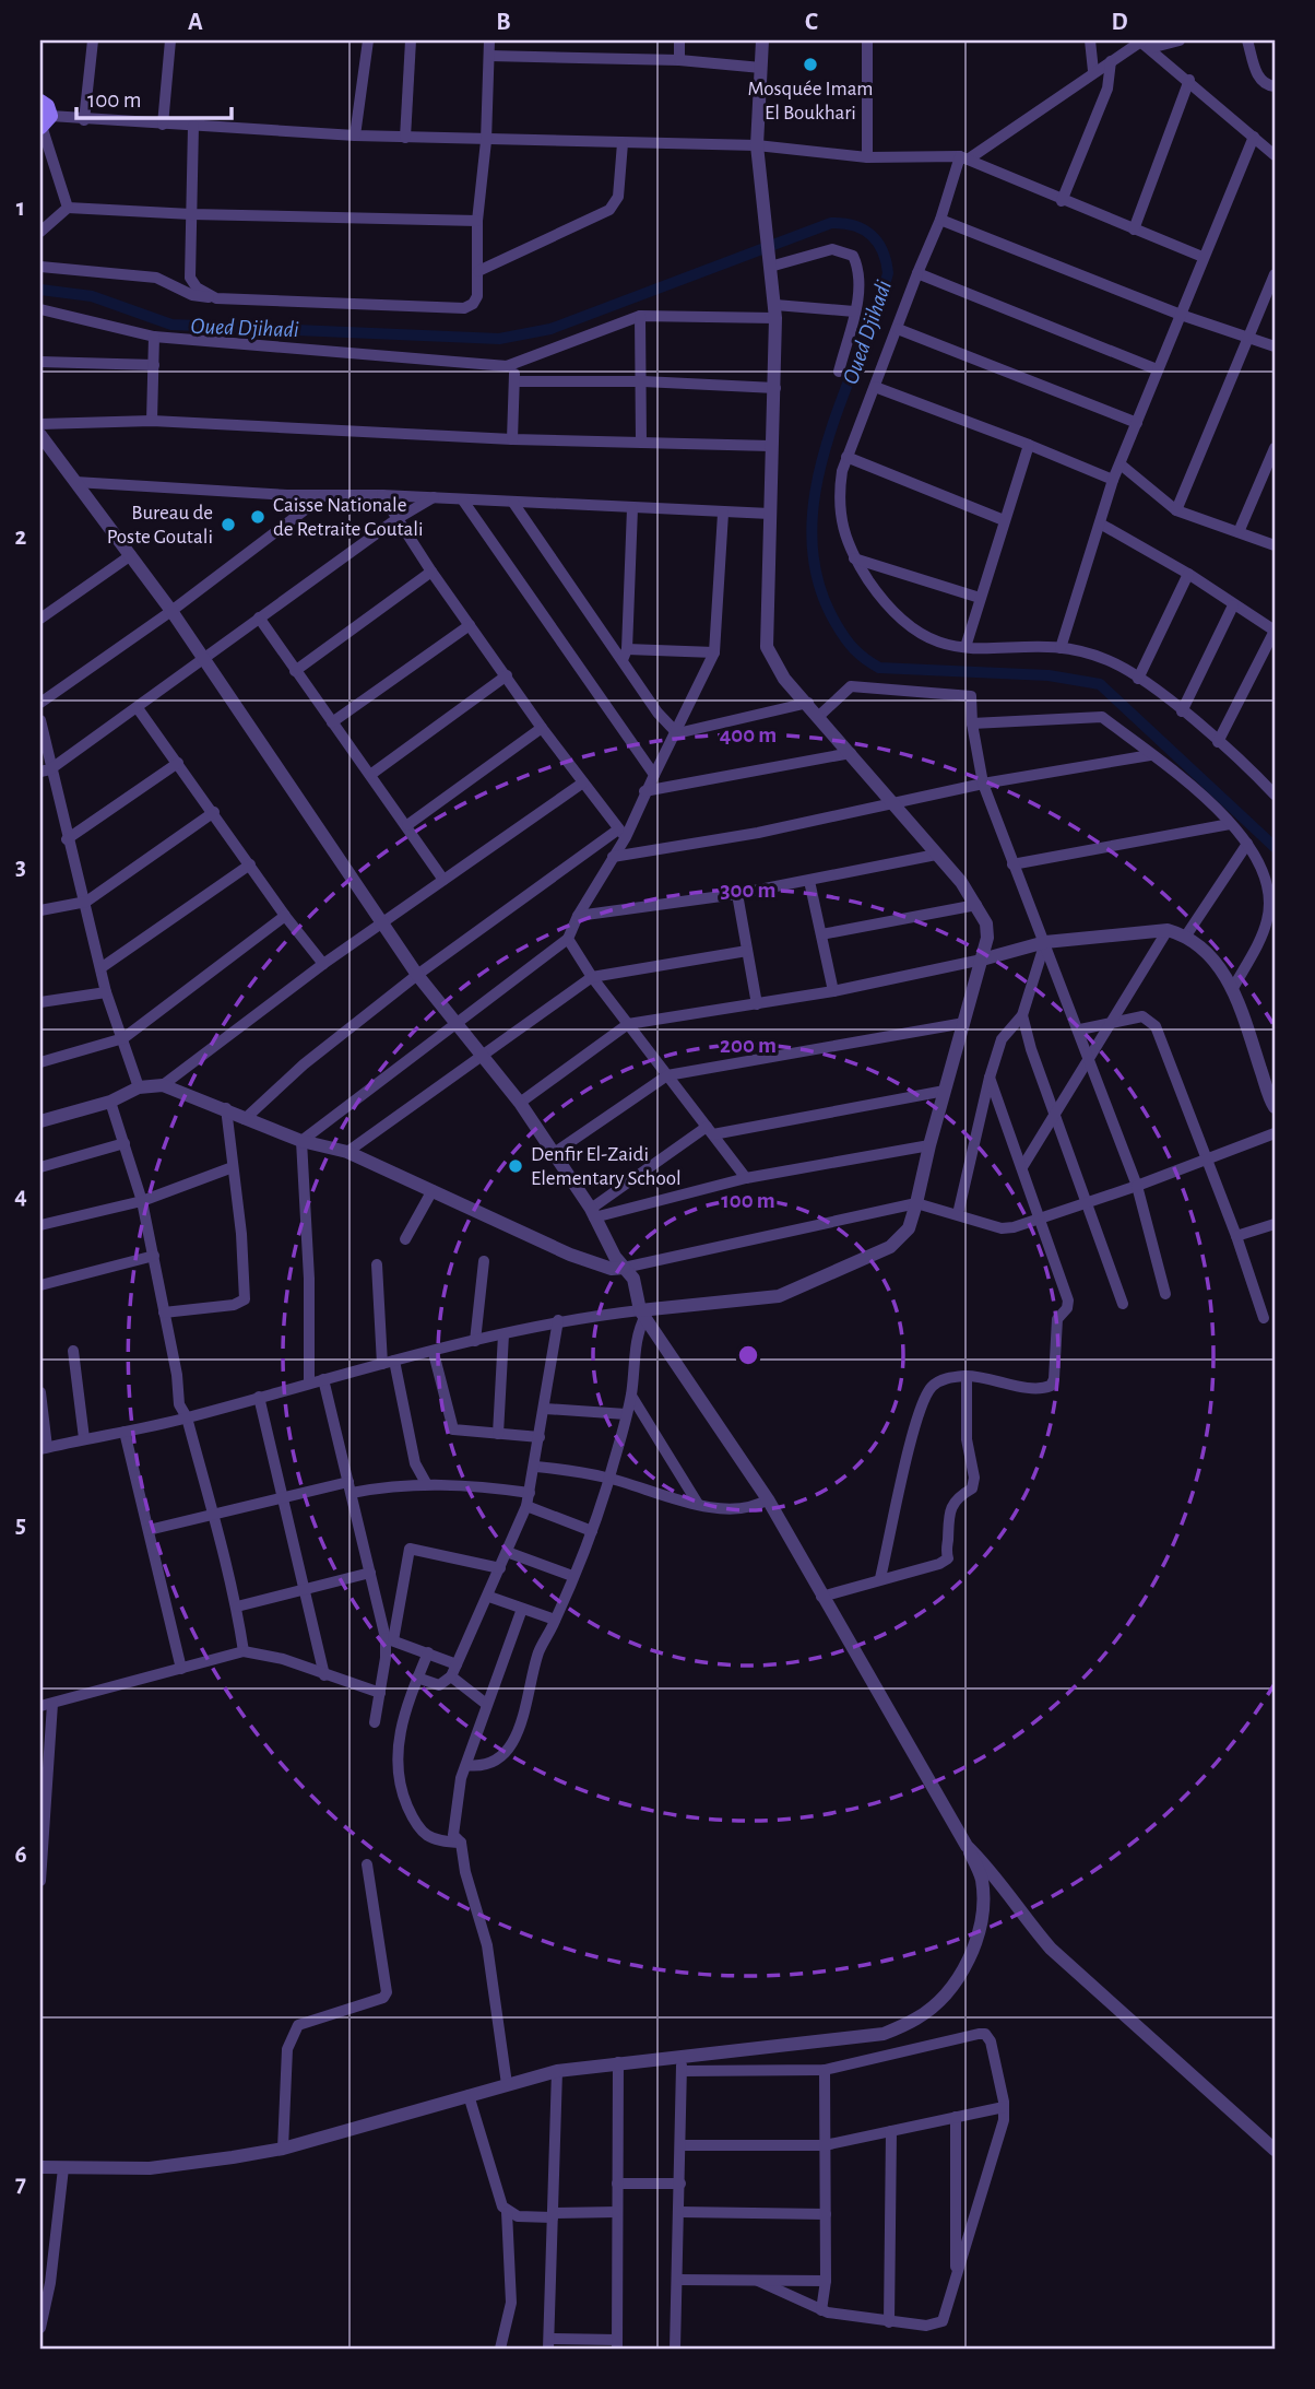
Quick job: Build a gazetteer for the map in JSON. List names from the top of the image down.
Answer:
{
  "water": ["Oued Djihadi"],
  "places": [
    "Mosquée Imam El Boukhari",
    "Caisse Nationale de Retraite Goutali",
    "Bureau de Poste Goutali",
    "Denfir El-Zaidi Elementary School"
  ],
  "scale_bar": "100 m",
  "grid": {
    "columns": [
      "A",
      "B",
      "C",
      "D"
    ],
    "rows": [
      "1",
      "2",
      "3",
      "4",
      "5",
      "6",
      "7"
    ]
  },
  "rings": [
    "400 m",
    "300 m",
    "200 m",
    "100 m"
  ]
}
